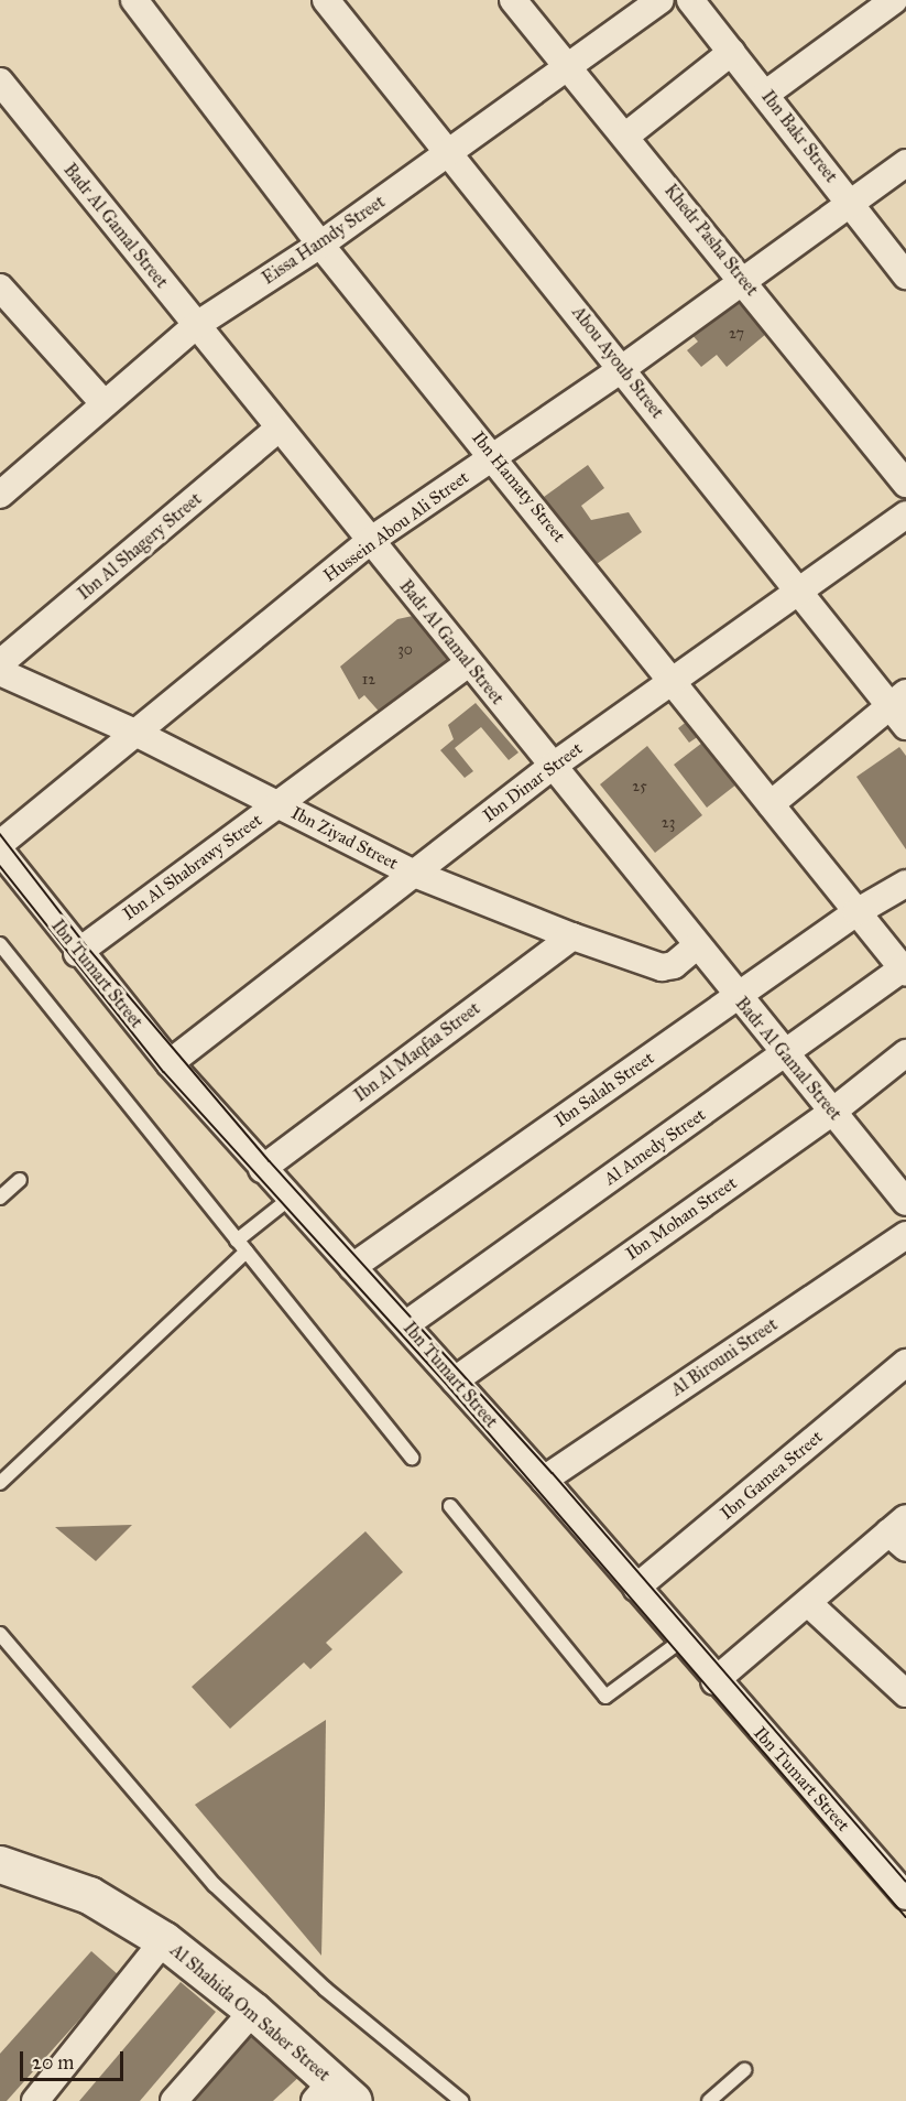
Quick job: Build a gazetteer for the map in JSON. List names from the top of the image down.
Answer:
{
  "streets": {
    "street": [
      "Ibn Bakr Street",
      "Badr Al Gamal Street",
      "Eissa Hamdy Street",
      "Khedr Pasha Street",
      "Abou Ayoub Street",
      "Ibn Hamaty Street",
      "Hussein Abou Ali Street",
      "Ibn Al Shagery Street",
      "Ibn Dinar Street",
      "Ibn Ziyad Street",
      "Ibn Al Shabrawy Street",
      "Ibn Tumart Street",
      "Ibn Al Maqfaa Street",
      "Ibn Salah Street",
      "Al Amedy Street",
      "Ibn Mohan Street",
      "Al Birouni Street",
      "Ibn Gamea Street",
      "Al Shahida Om Saber Street"
    ]
  },
  "crossings": [
    ["Ibn Bakr Street", "Hussein Abou Ali Street"],
    ["Badr Al Gamal Street", "Eissa Hamdy Street"],
    ["Badr Al Gamal Street", "Hussein Abou Ali Street"],
    ["Badr Al Gamal Street", "Ibn Al Shagery Street"],
    ["Badr Al Gamal Street", "Ibn Dinar Street"],
    ["Badr Al Gamal Street", "Ibn Ziyad Street"],
    ["Badr Al Gamal Street", "Ibn Al Shabrawy Street"],
    ["Badr Al Gamal Street", "Ibn Salah Street"],
    ["Badr Al Gamal Street", "Al Amedy Street"],
    ["Badr Al Gamal Street", "Ibn Mohan Street"],
    ["Eissa Hamdy Street", "Khedr Pasha Street"],
    ["Eissa Hamdy Street", "Abou Ayoub Street"],
    ["Eissa Hamdy Street", "Ibn Hamaty Street"],
    ["Khedr Pasha Street", "Hussein Abou Ali Street"],
    ["Abou Ayoub Street", "Hussein Abou Ali Street"],
    ["Abou Ayoub Street", "Ibn Dinar Street"],
    ["Ibn Hamaty Street", "Hussein Abou Ali Street"],
    ["Ibn Hamaty Street", "Ibn Dinar Street"],
    ["Ibn Hamaty Street", "Ibn Salah Street"],
    ["Ibn Hamaty Street", "Al Amedy Street"],
    ["Hussein Abou Ali Street", "Ibn Ziyad Street"],
    ["Ibn Dinar Street", "Ibn Ziyad Street"],
    ["Ibn Dinar Street", "Ibn Tumart Street"],
    ["Ibn Ziyad Street", "Ibn Al Shabrawy Street"],
    ["Ibn Ziyad Street", "Ibn Al Maqfaa Street"],
    ["Ibn Al Shabrawy Street", "Ibn Tumart Street"],
    ["Ibn Tumart Street", "Ibn Al Maqfaa Street"],
    ["Ibn Tumart Street", "Ibn Salah Street"],
    ["Ibn Tumart Street", "Al Amedy Street"],
    ["Ibn Tumart Street", "Ibn Mohan Street"],
    ["Ibn Tumart Street", "Al Birouni Street"],
    ["Ibn Tumart Street", "Ibn Gamea Street"]
  ],
  "house_numbers": [
    "27",
    "30",
    "12",
    "25",
    "23"
  ],
  "scale_bar": "20 m"
}
